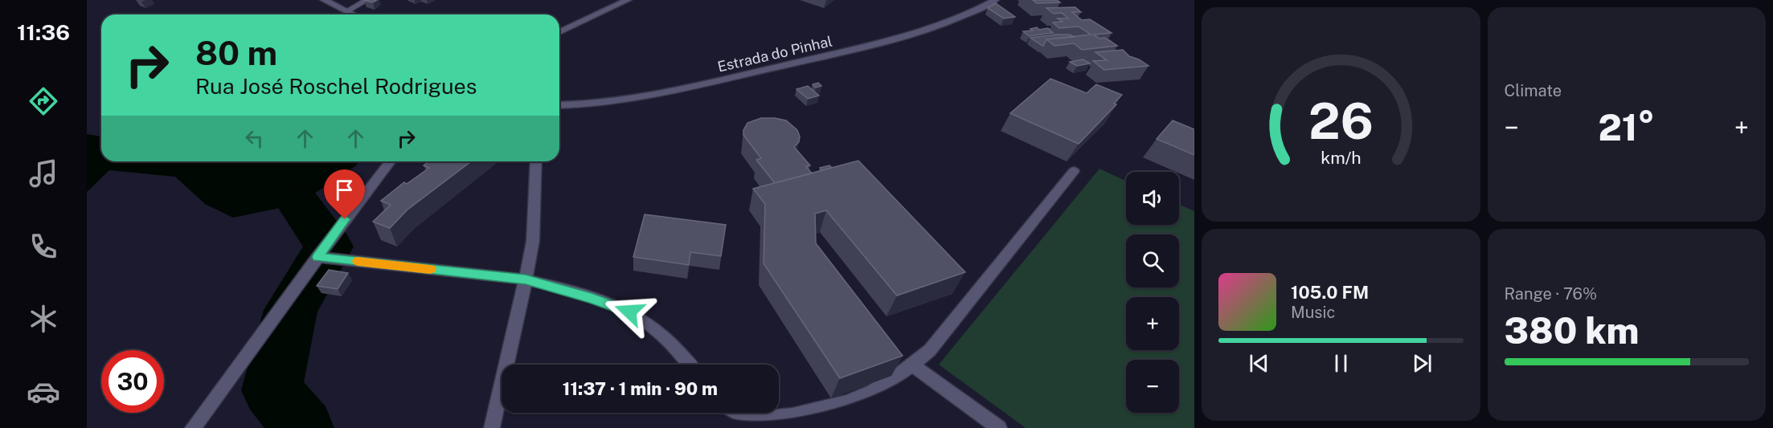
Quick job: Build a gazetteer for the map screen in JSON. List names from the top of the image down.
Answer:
{
  "streets": {
    "street": ["Estrada do Pinhal"]
  },
  "page": {
    "tabs": "11:36",
    "tile": [
      "Climate",
      ["Range · 76%", "380 km"]
    ],
    "turn": ["80 m", "Rua José Roschel Rodrigues"],
    "heat": ["−", "21°", "+"],
    "map_buttons": ["+", "−"],
    "song": ["105.0 FM", "Music"],
    "limit": "30",
    "trip": "11:37 · 1 min · 90 m",
    "gauge": ["26", "km/h"]
  }
}
